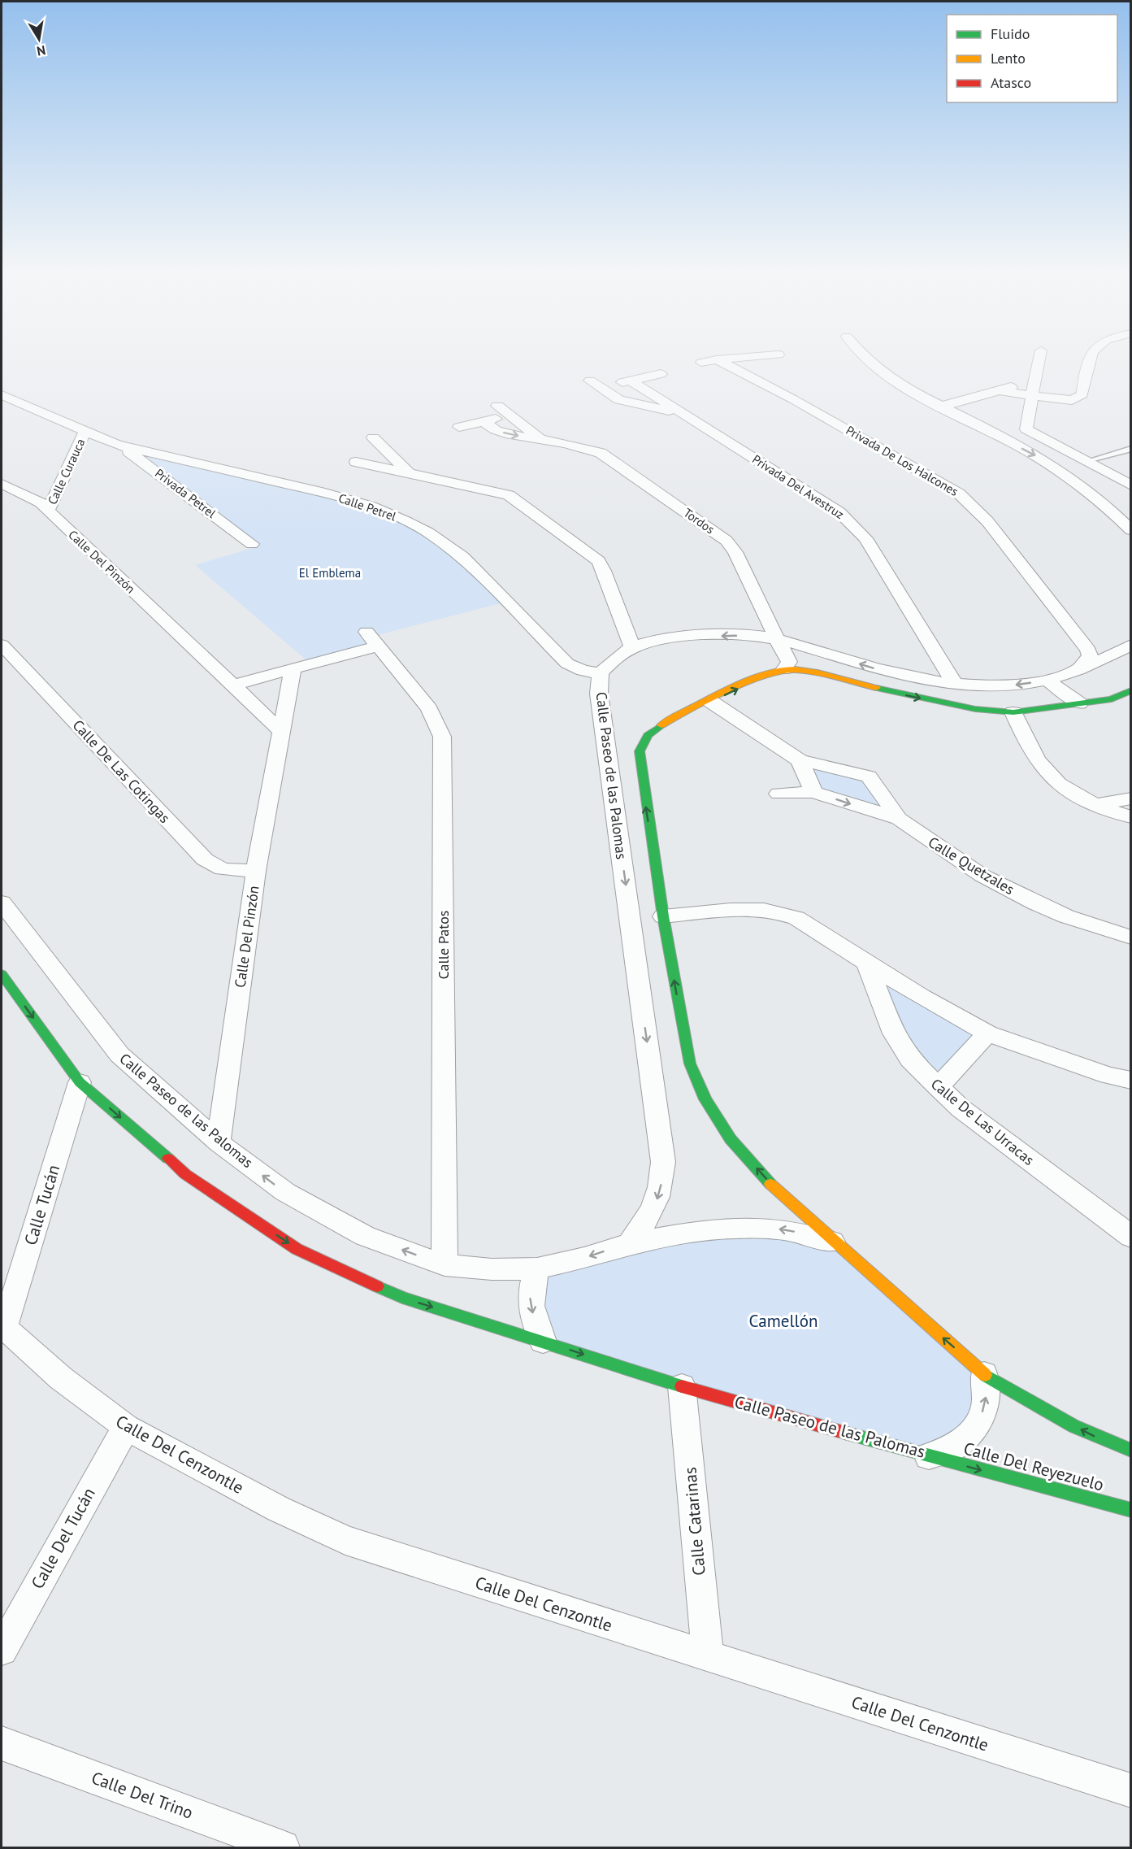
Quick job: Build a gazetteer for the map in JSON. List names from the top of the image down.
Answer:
{
  "streets": {
    "street": [
      "Privada De Los Halcones",
      "Calle Curauca",
      "Privada Del Avestruz",
      "Privada Petrel",
      "Calle Petrel",
      "Tordos",
      "Calle Del Pinzón",
      "Calle De Las Cotingas",
      "Calle Paseo de las Palomas",
      "Calle Quetzales",
      "Calle Patos",
      "Calle De Las Urracas",
      "Calle Tucán",
      "Calle Del Cenzontle",
      "Calle Del Reyezuelo",
      "Calle Catarinas",
      "Calle Del Tucán",
      "Calle Del Trino"
    ]
  },
  "crossings": [
    ["Privada De Los Halcones", "Calle Paseo de las Palomas"],
    ["Calle Curauca", "Calle Petrel"],
    ["Calle Curauca", "Calle Del Pinzón"],
    ["Privada Del Avestruz", "Calle Paseo de las Palomas"],
    ["Privada Petrel", "Calle Petrel"],
    ["Calle Petrel", "Calle Paseo de las Palomas"],
    ["Tordos", "Calle Paseo de las Palomas"],
    ["Calle Del Pinzón", "Calle De Las Cotingas"],
    ["Calle Del Pinzón", "Calle Paseo de las Palomas"],
    ["Calle Del Pinzón", "Calle Patos"],
    ["Calle Paseo de las Palomas", "Calle Patos"],
    ["Calle Paseo de las Palomas", "Calle Tucán"],
    ["Calle Paseo de las Palomas", "Calle Del Reyezuelo"],
    ["Calle Paseo de las Palomas", "Calle Catarinas"],
    ["Calle Tucán", "Calle Del Cenzontle"],
    ["Calle Del Cenzontle", "Calle Catarinas"],
    ["Calle Del Cenzontle", "Calle Del Tucán"]
  ],
  "parks": ["El Emblema", "Camellón"],
  "legend": ["Fluido", "Lento", "Atasco"],
  "north": "bottom"
}
